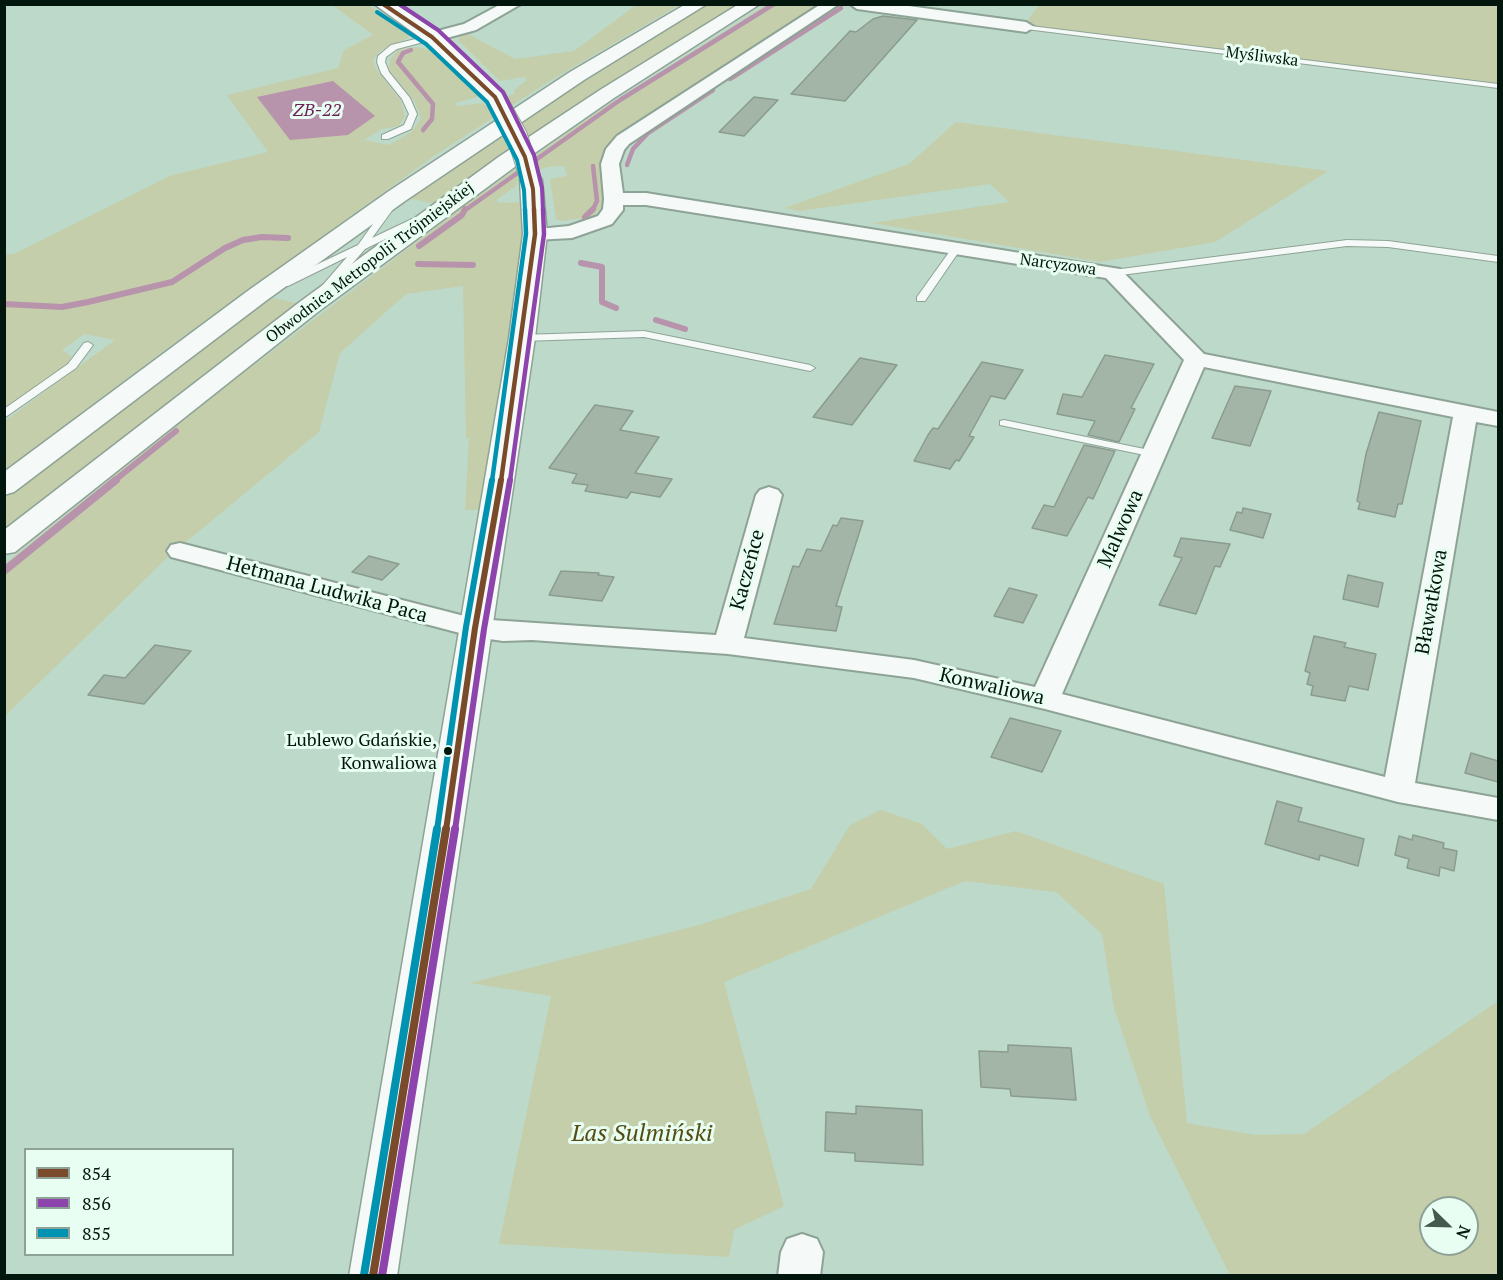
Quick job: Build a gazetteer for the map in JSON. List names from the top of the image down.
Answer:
{
  "streets": {
    "main road": ["Obwodnica Metropolii Trójmiejskiej"],
    "street": [
      "Narcyzowa",
      "Malwowa",
      "Kaczeńce",
      "Hetmana Ludwika Paca",
      "Bławatkowa",
      "Konwaliowa"
    ],
    "lane": ["Myśliwska"]
  },
  "crossings": [
    ["Narcyzowa", "Malwowa"],
    ["Malwowa", "Konwaliowa"],
    ["Kaczeńce", "Konwaliowa"],
    ["Hetmana Ludwika Paca", "Konwaliowa"],
    ["Bławatkowa", "Konwaliowa"]
  ],
  "water": ["ZB-22"],
  "parks": ["Las Sulmiński"],
  "places": ["Lublewo Gdańskie, Konwaliowa"],
  "lines": ["transit line 854", "transit line 856", "transit line 855"],
  "legend": ["854", "856", "855"],
  "north": "bottom right"
}
